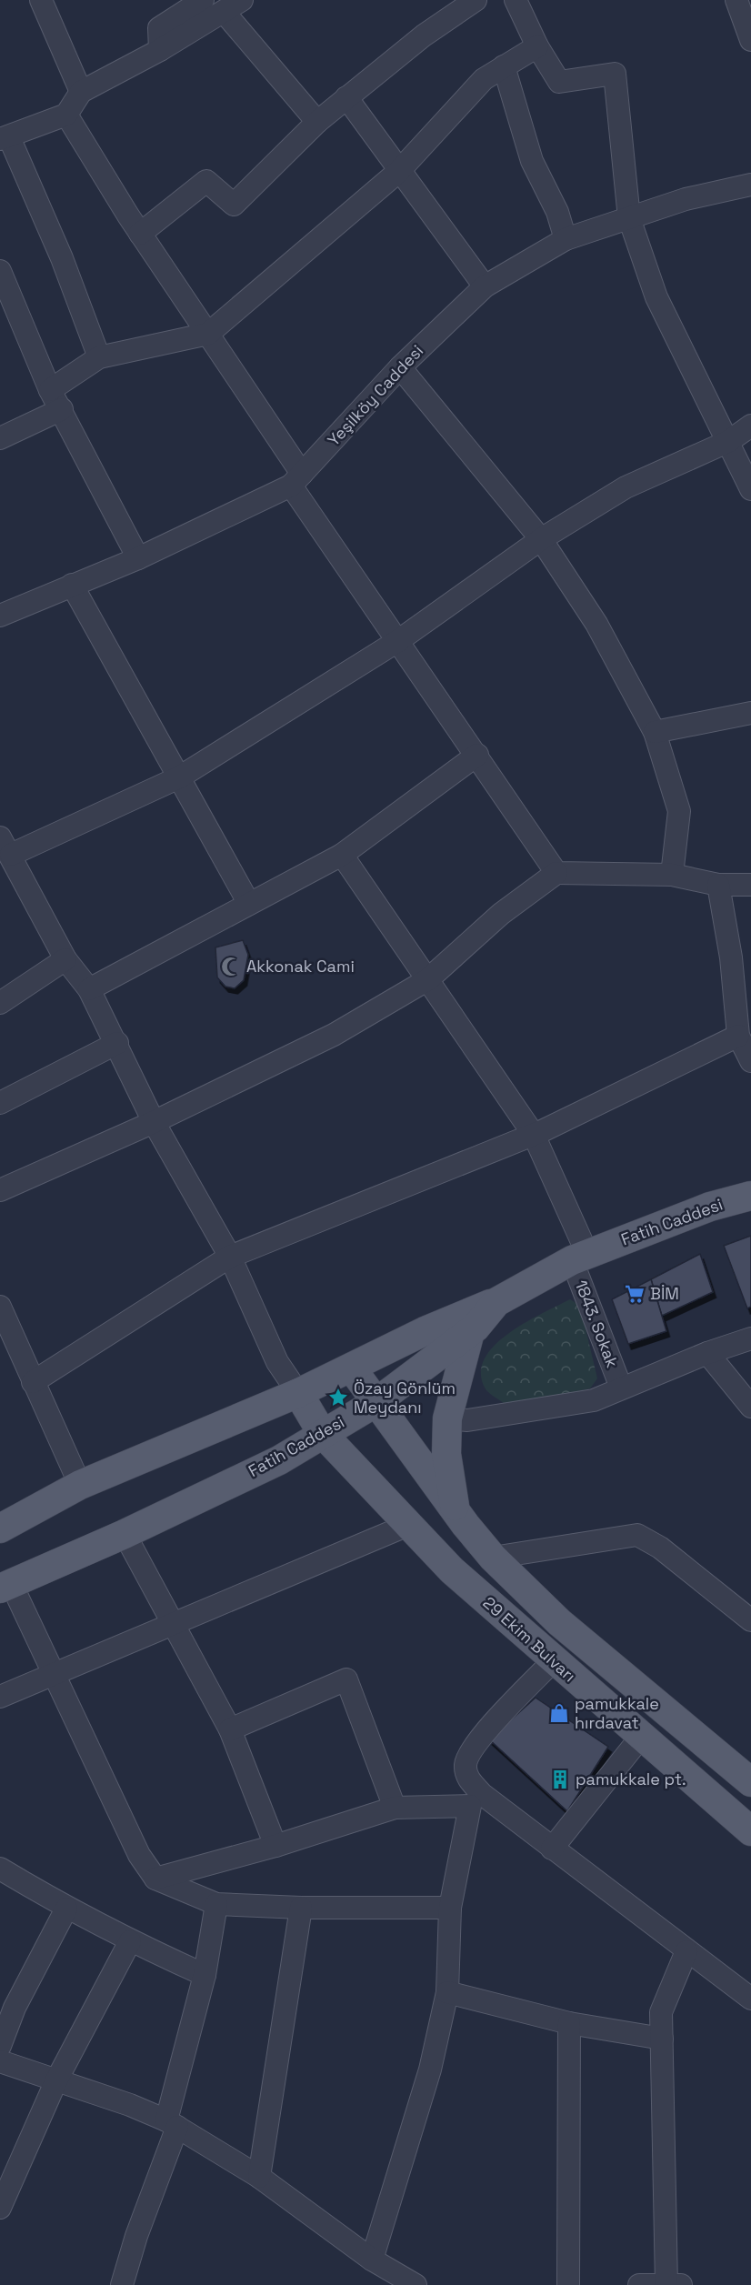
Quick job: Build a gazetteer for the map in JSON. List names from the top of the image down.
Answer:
{
  "streets": {
    "main road": ["Fatih Caddesi", "29 Ekim Bulvarı"],
    "street": ["Yeşilköy Caddesi", "1843. Sokak"]
  },
  "crossings": [
    ["Fatih Caddesi", "1843. Sokak"],
    ["Fatih Caddesi", "29 Ekim Bulvarı"]
  ],
  "places": {
    "mosque": ["Akkonak Cami"],
    "supermarket": ["BİM"],
    "place": ["Özay Gönlüm Meydanı"],
    "shop": ["pamukkale hırdavat"],
    "building": ["pamukkale pt."]
  }
}
